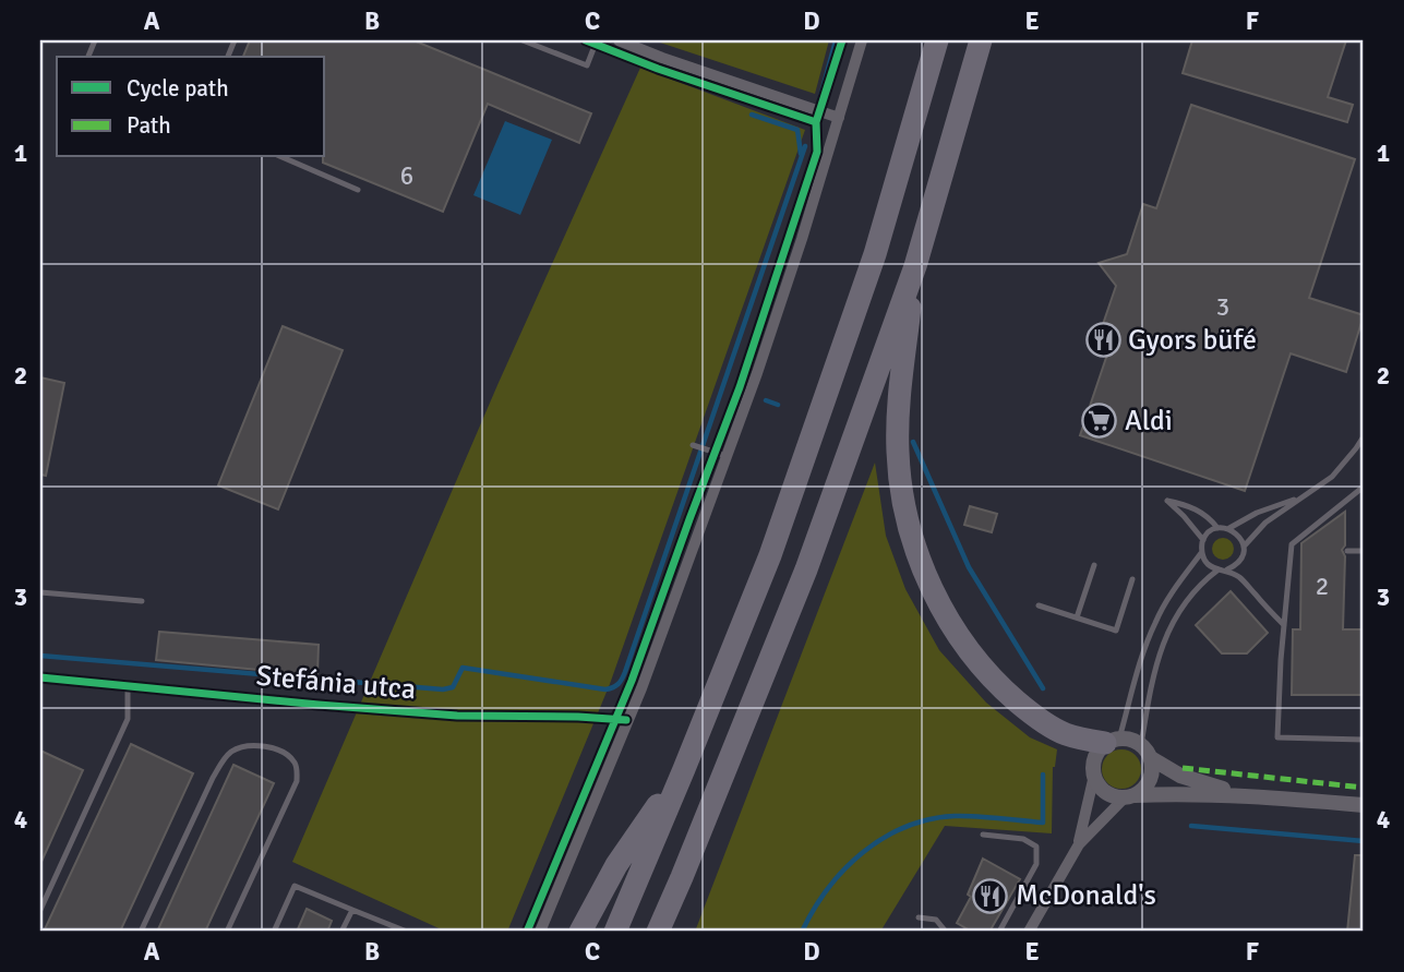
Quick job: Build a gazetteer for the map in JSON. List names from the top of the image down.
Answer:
{
  "streets": {
    "street": ["Stefánia utca"]
  },
  "places": {
    "restaurant": ["Gyors büfé", "McDonald's"],
    "supermarket": ["Aldi"]
  },
  "house_numbers": ["6", "3", "2"],
  "legend": ["Cycle path", "Path"],
  "grid": {
    "columns": [
      "A",
      "B",
      "C",
      "D",
      "E",
      "F"
    ],
    "rows": [
      "1",
      "2",
      "3",
      "4"
    ]
  }
}
